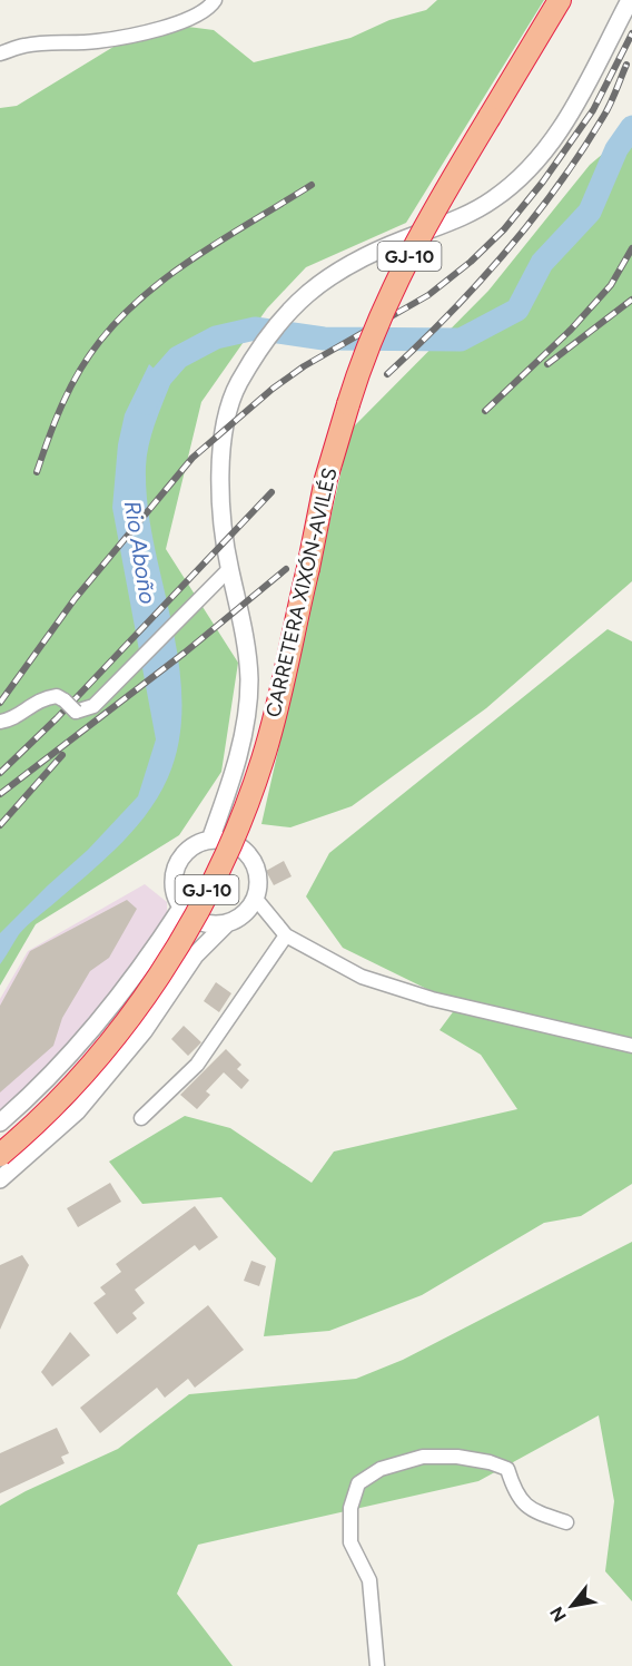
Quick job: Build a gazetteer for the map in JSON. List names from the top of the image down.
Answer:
{
  "streets": {
    "highway": ["GJ-10", "CARRETERA XIXÓN-AVILÉS"]
  },
  "water": ["Rio Aboño"],
  "north": "bottom left"
}
